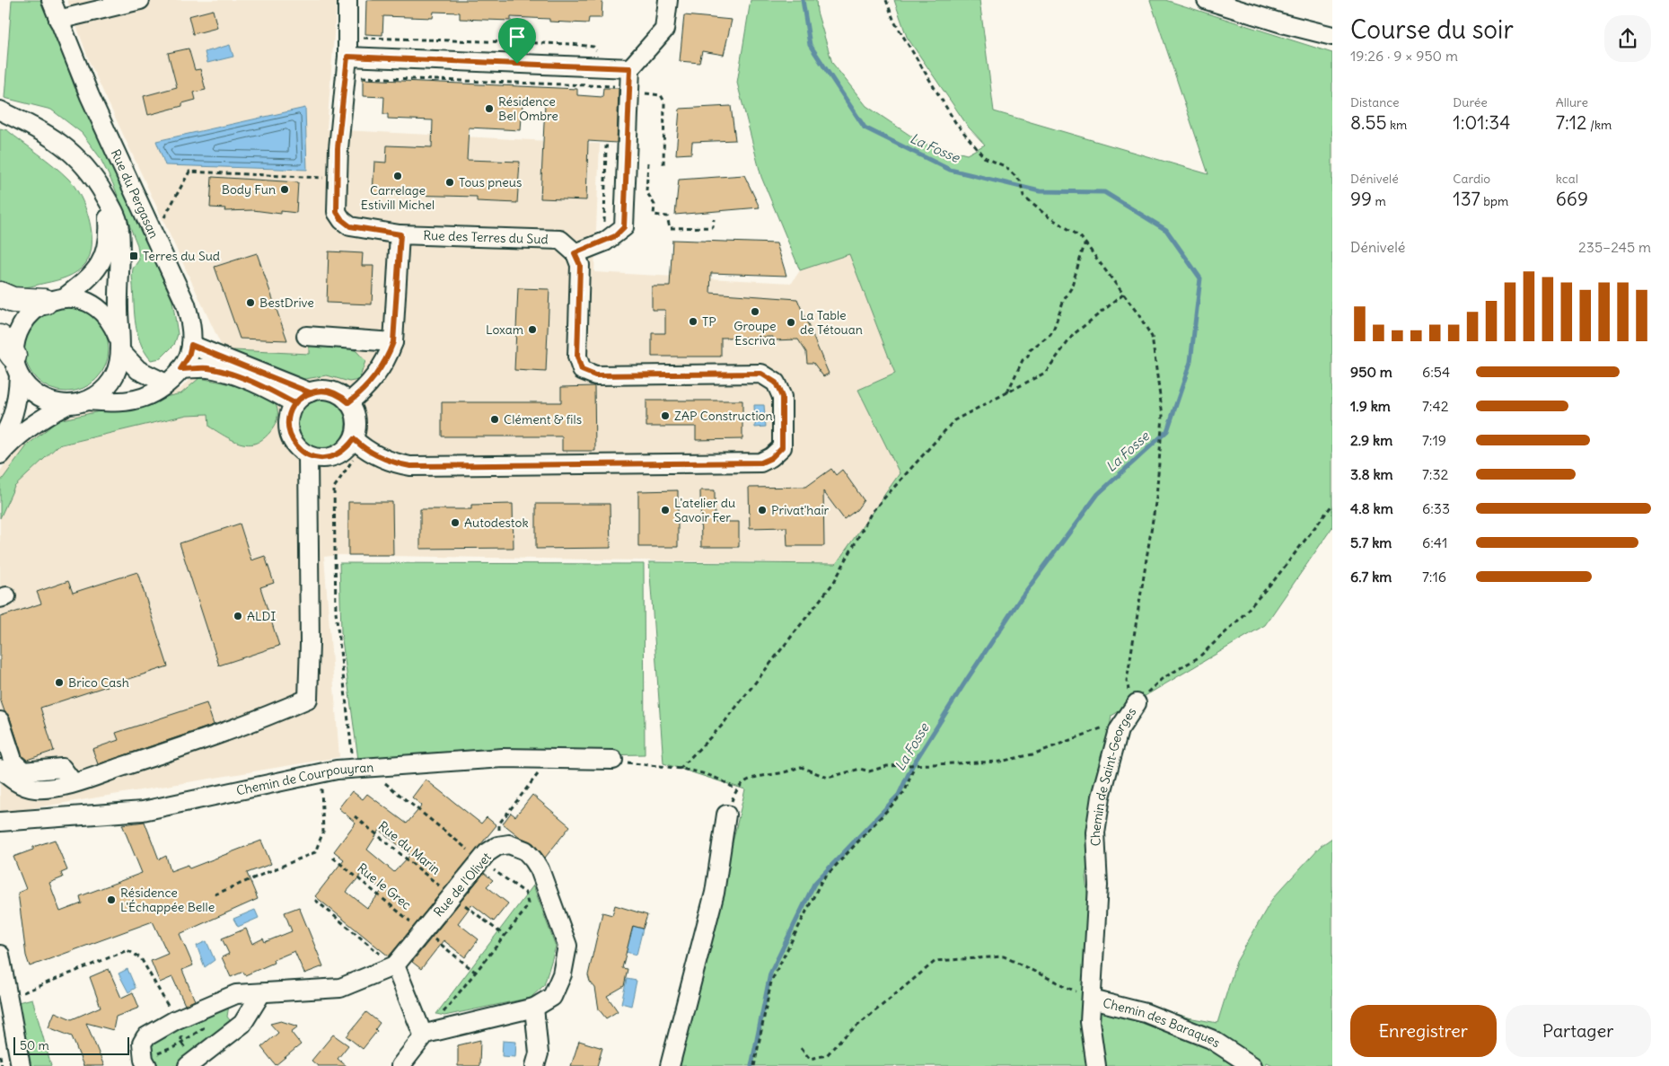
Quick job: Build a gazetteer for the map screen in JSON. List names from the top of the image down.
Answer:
{
  "streets": {
    "street": [
      "Rue du Pergasan",
      "Rue des Terres du Sud",
      "Chemin de Saint-Georges",
      "Chemin de Courpouyran",
      "Rue de l'Olivet",
      "Chemin des Baraques"
    ],
    "path": ["Rue du Marin", "Rue le Grec"]
  },
  "crossings": [
    ["Chemin de Saint-Georges", "Chemin des Baraques"],
    ["Rue du Marin", "Rue de l'Olivet"],
    ["Rue de l'Olivet", "Rue le Grec"]
  ],
  "water": ["La Fosse"],
  "places": {
    "other": [
      "Résidence Bel Ombre",
      "Carrelage Estivill Michel",
      "Tous pneus",
      "Body Fun",
      "BestDrive",
      "Groupe Escriva",
      "TP",
      "La Table de Tétouan",
      "Loxam",
      "ZAP Construction",
      "Clément & fils",
      "L'atelier du Savoir Fer",
      "Privat'hair",
      "Autodestok",
      "ALDI",
      "Brico Cash",
      "Résidence L'Échappée Belle"
    ],
    "transit": ["Terres du Sud"]
  },
  "scale_bar": "50 m",
  "page": {
    "heading": ["Course du soir", "19:26 · 9 × 950 m"],
    "stats": [
      ["Distance", "8.55 km"],
      ["Durée", "1:01:34"],
      ["Allure", "7:12 /km"],
      ["Dénivelé", "99 m"],
      ["Cardio", "137 bpm"],
      ["kcal", "669"]
    ],
    "chart": ["Dénivelé", "235–245 m"],
    "list": [
      {
        "name": "950 m",
        "note": "6:54"
      },
      {
        "name": "1.9 km",
        "note": "7:42"
      },
      {
        "name": "2.9 km",
        "note": "7:19"
      },
      {
        "name": "3.8 km",
        "note": "7:32"
      },
      {
        "name": "4.8 km",
        "note": "6:33"
      },
      {
        "name": "5.7 km",
        "note": "6:41"
      },
      {
        "name": "6.7 km",
        "note": "7:16"
      }
    ],
    "buttons": ["Enregistrer", "Partager"],
    "scale": "50 m"
  }
}
